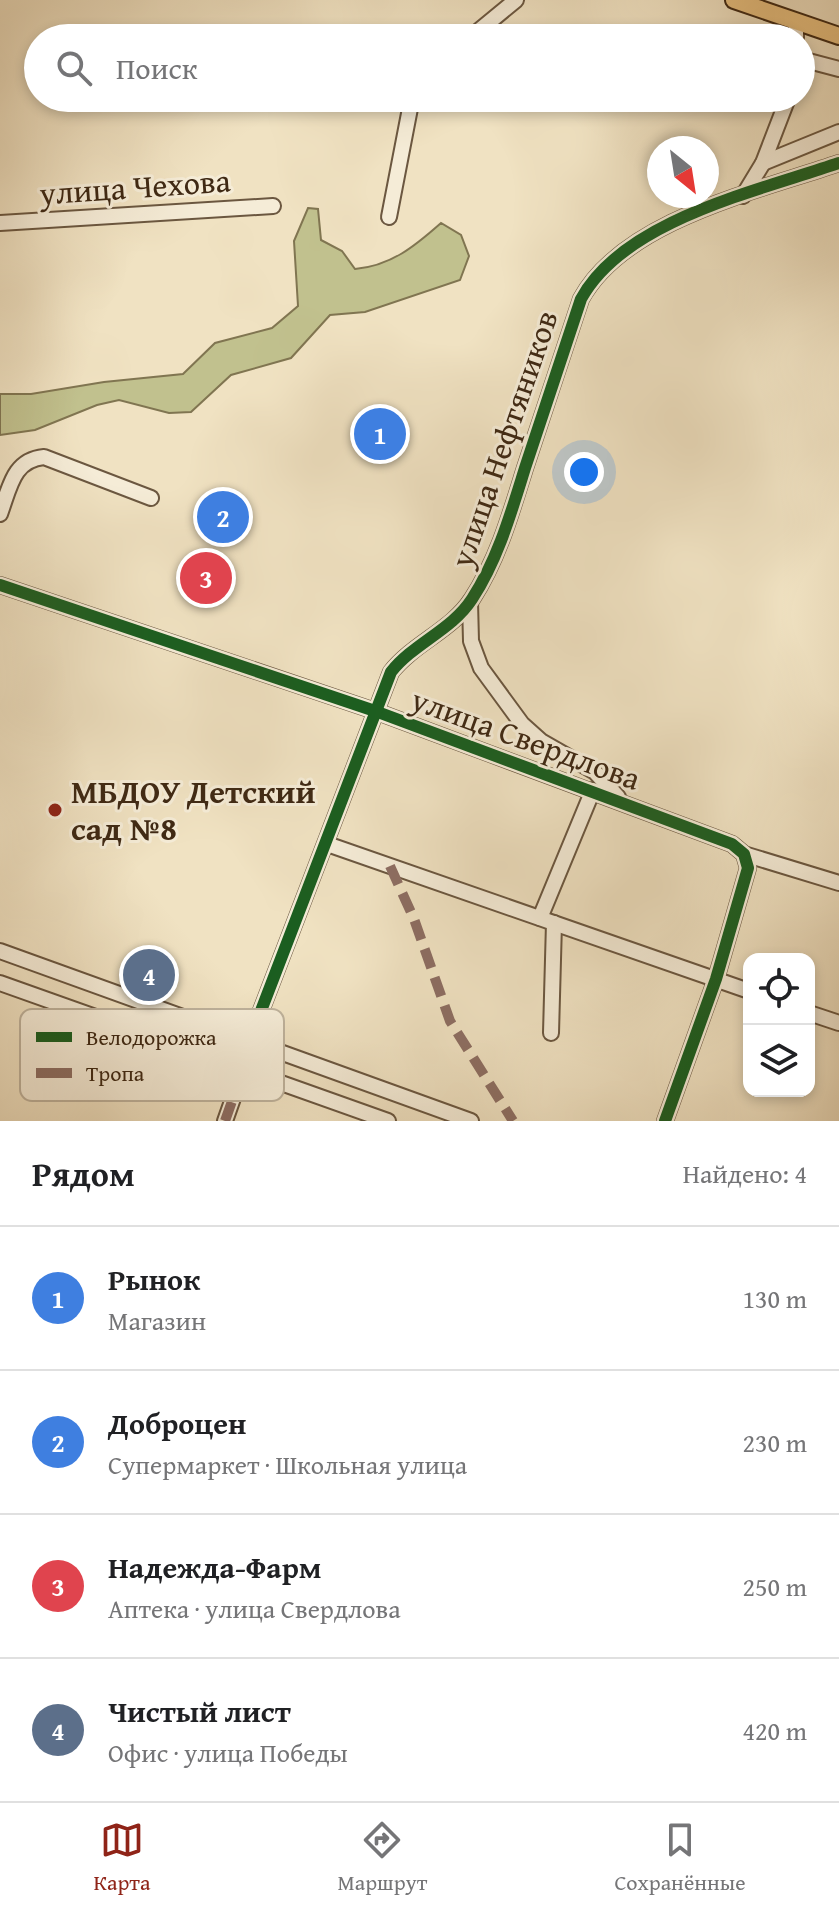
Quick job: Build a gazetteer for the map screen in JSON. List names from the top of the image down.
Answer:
{
  "streets": {
    "street": ["улица Чехова", "улица Нефтяников", "улица Свердлова"]
  },
  "crossings": [
    ["улица Нефтяников", "улица Свердлова"]
  ],
  "places": ["МБДОУ Детский сад №8"],
  "legend": ["Велодорожка", "Тропа"],
  "north": "bottom right",
  "page": {
    "search": "Поиск",
    "pins": [
      "1",
      "2",
      "3",
      "4"
    ],
    "heading": ["Рядом", "Найдено: 4"],
    "list": [
      {
        "mark": "1",
        "name": "Рынок",
        "note": "Магазин",
        "value": "130 m"
      },
      {
        "mark": "2",
        "name": "Доброцен",
        "note": "Супермаркет · Школьная улица",
        "value": "230 m"
      },
      {
        "mark": "3",
        "name": "Надежда-Фарм",
        "note": "Аптека · улица Свердлова",
        "value": "250 m"
      },
      {
        "mark": "4",
        "name": "Чистый лист",
        "note": "Офис · улица Победы",
        "value": "420 m"
      }
    ],
    "nav": ["Карта", "Маршрут", "Сохранённые"]
  }
}
